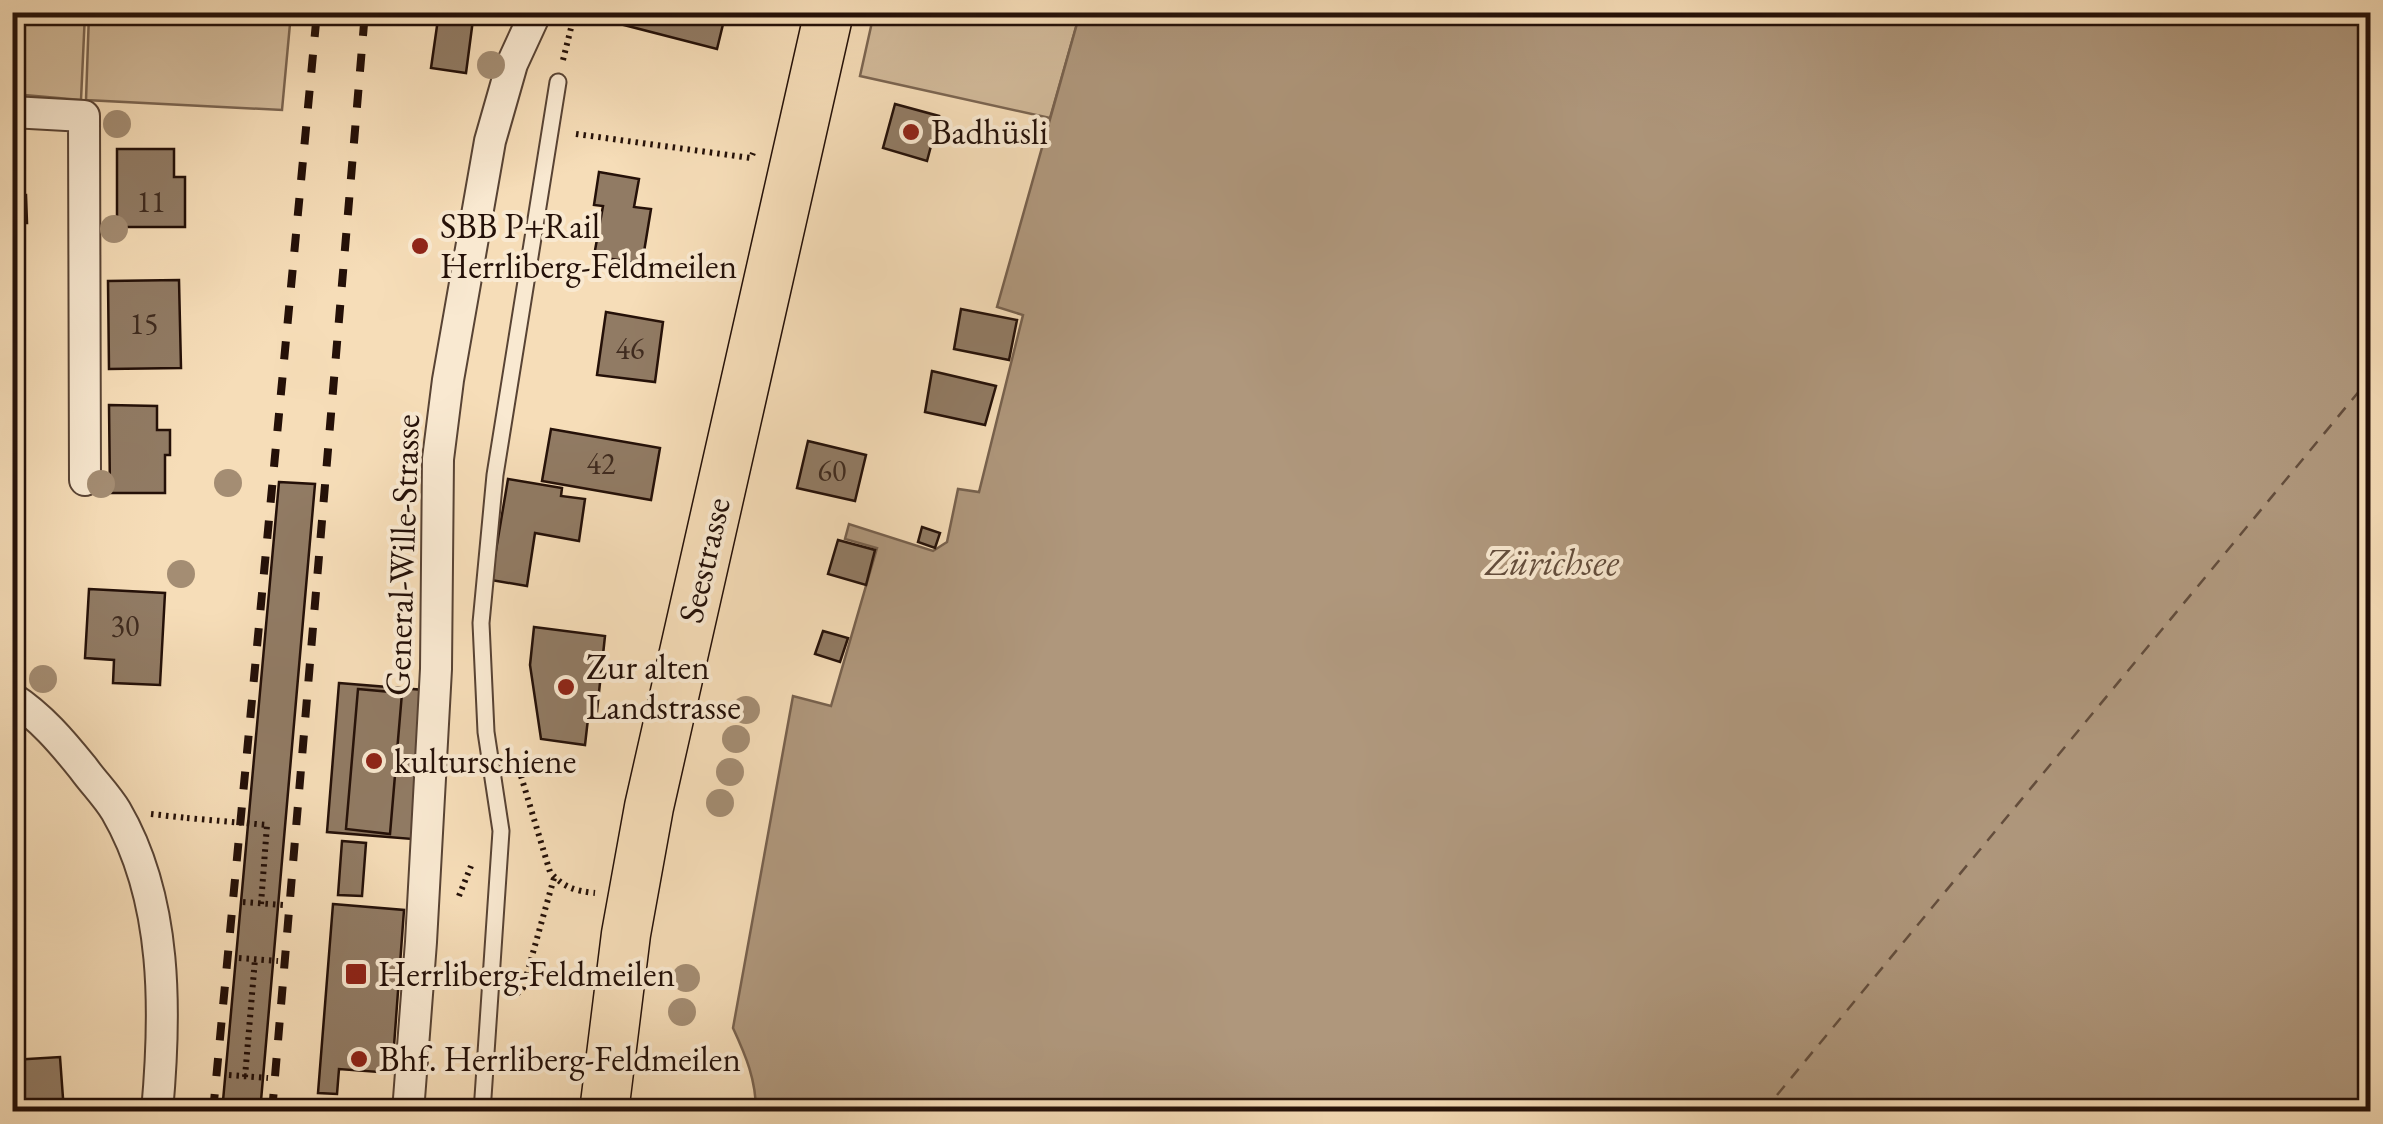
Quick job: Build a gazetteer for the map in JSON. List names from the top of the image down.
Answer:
{
  "streets": {
    "main road": ["Seestrasse"],
    "street": ["General-Wille-Strasse"]
  },
  "water": ["Zürichsee"],
  "places": {
    "other": [
      "Badhüsli",
      "SBB P+Rail Herrliberg-Feldmeilen",
      "Zur alten Landstrasse",
      "kulturschiene",
      "Bhf. Herrliberg-Feldmeilen"
    ],
    "transit": ["Herrliberg-Feldmeilen"]
  },
  "house_numbers": [
    "11",
    "15",
    "46",
    "42",
    "60",
    "30"
  ]
}
